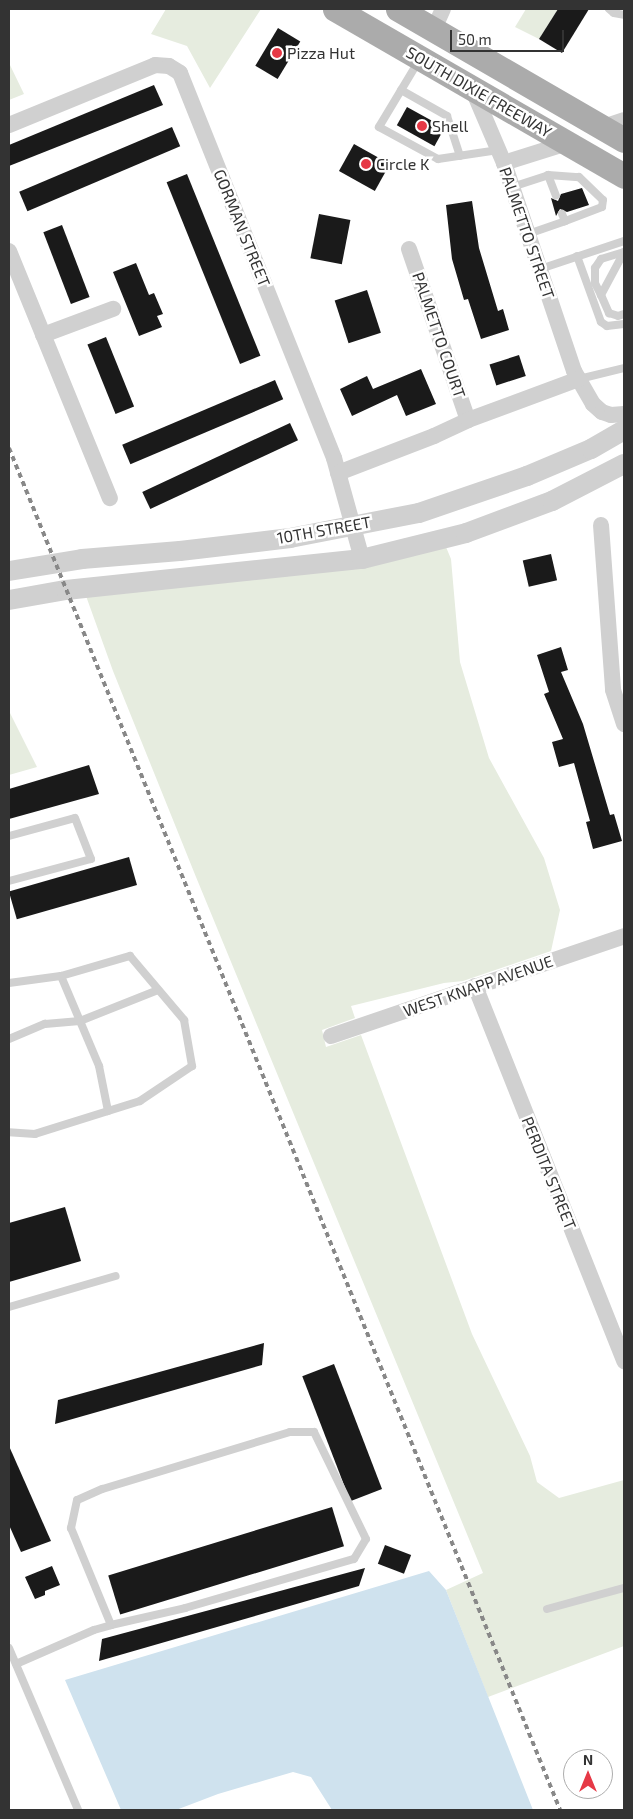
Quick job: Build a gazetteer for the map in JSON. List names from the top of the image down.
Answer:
{
  "streets": {
    "main road": ["SOUTH DIXIE FREEWAY"],
    "street": [
      "GORMAN STREET",
      "PALMETTO STREET",
      "PALMETTO COURT",
      "10TH STREET",
      "WEST KNAPP AVENUE",
      "PERDITA STREET"
    ]
  },
  "crossings": [
    ["SOUTH DIXIE FREEWAY", "PALMETTO STREET"],
    ["GORMAN STREET", "10TH STREET"],
    ["WEST KNAPP AVENUE", "PERDITA STREET"]
  ],
  "places": ["Pizza Hut", "Shell", "Circle K"],
  "scale_bar": "50 m",
  "north": "top"
}
